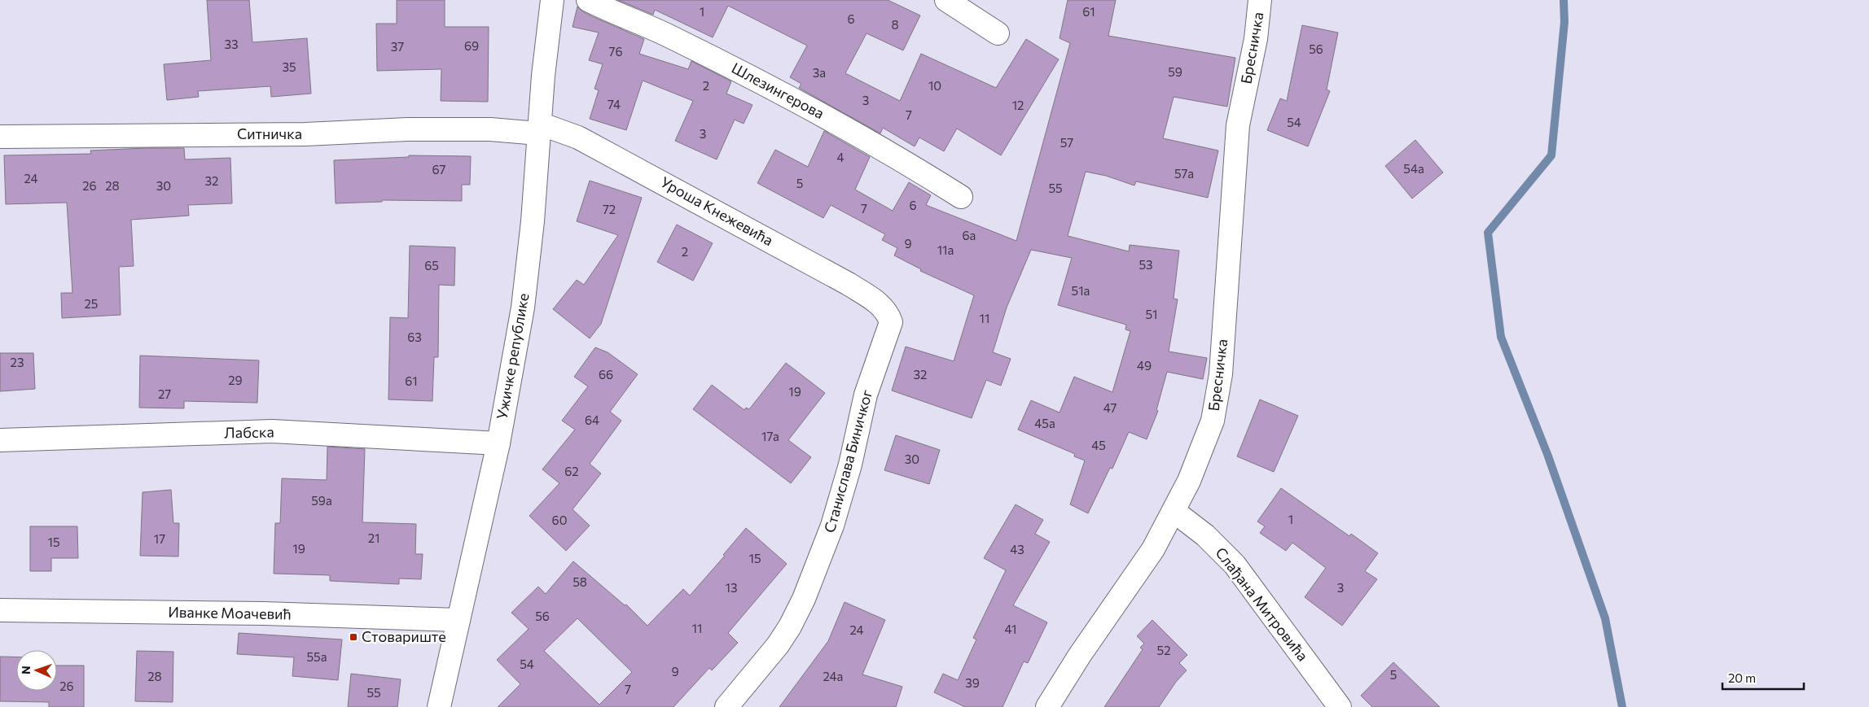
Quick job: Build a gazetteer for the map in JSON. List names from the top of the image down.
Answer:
{
  "streets": {
    "street": [
      "Бресничка",
      "Шлезингерова",
      "Ситничка",
      "Уроша Кнежевића",
      "Ужичке републике",
      "Лабска",
      "Станислава Биничког",
      "Слађана Митровића",
      "Иванке Моачевић"
    ]
  },
  "crossings": [
    ["Бресничка", "Слађана Митровића"],
    ["Ситничка", "Уроша Кнежевића"],
    ["Ситничка", "Ужичке републике"],
    ["Уроша Кнежевића", "Ужичке републике"],
    ["Уроша Кнежевића", "Станислава Биничког"],
    ["Ужичке републике", "Лабска"],
    ["Ужичке републике", "Иванке Моачевић"]
  ],
  "places": {
    "transit": ["Стовариште"]
  },
  "house_numbers": [
    "1",
    "61",
    "6",
    "8",
    "33",
    "69",
    "37",
    "56",
    "76",
    "35",
    "59",
    "3a",
    "2",
    "10",
    "3",
    "74",
    "12",
    "7",
    "54",
    "3",
    "57",
    "4",
    "54a",
    "67",
    "57a",
    "24",
    "32",
    "5",
    "26",
    "28",
    "30",
    "55",
    "6",
    "7",
    "72",
    "6a",
    "9",
    "11a",
    "2",
    "53",
    "65",
    "51a",
    "25",
    "51",
    "11",
    "63",
    "23",
    "49",
    "66",
    "32",
    "29",
    "61",
    "19",
    "27",
    "47",
    "64",
    "45a",
    "17a",
    "45",
    "30",
    "62",
    "59a",
    "1",
    "60",
    "21",
    "17",
    "15",
    "19",
    "43",
    "15",
    "58",
    "13",
    "3",
    "56",
    "11",
    "41",
    "24",
    "52",
    "55a",
    "54",
    "9",
    "5",
    "28",
    "24a",
    "39",
    "26",
    "7",
    "55"
  ],
  "scale_bar": "20 m",
  "north": "left"
}
